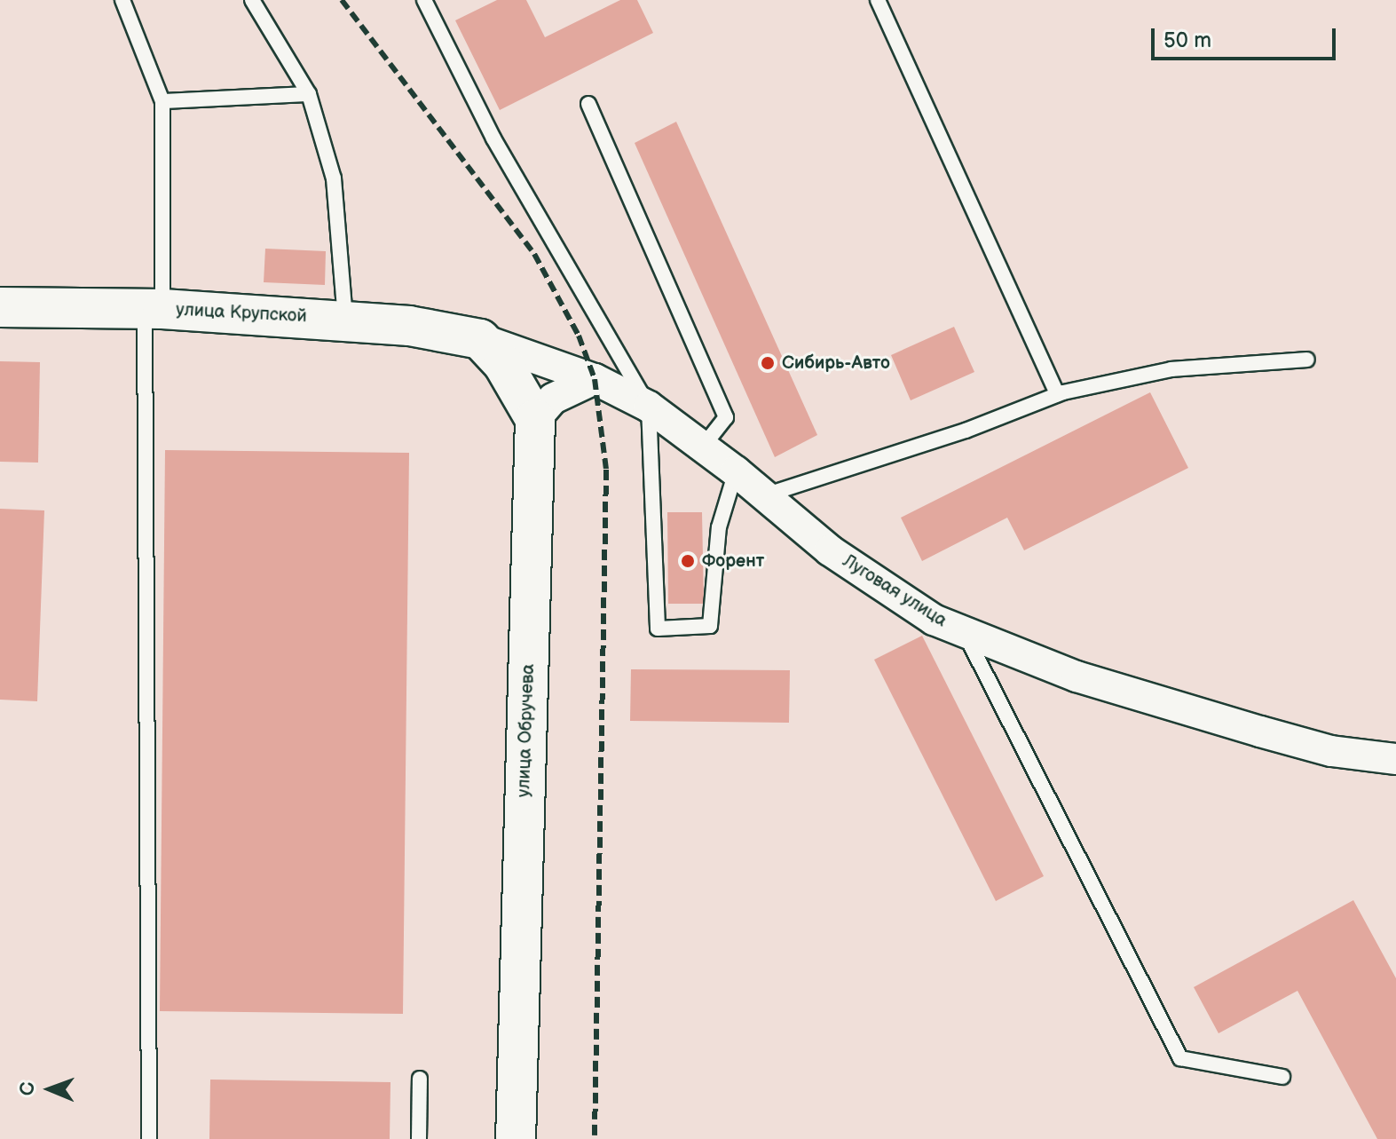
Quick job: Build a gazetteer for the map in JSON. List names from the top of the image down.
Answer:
{
  "streets": {
    "main road": ["улица Крупской", "улица Обручева"],
    "street": ["Луговая улица"]
  },
  "crossings": [
    ["улица Крупской", "Луговая улица"]
  ],
  "places": ["Сибирь-Авто", "Форент"],
  "scale_bar": "50 m",
  "north": "left"
}
